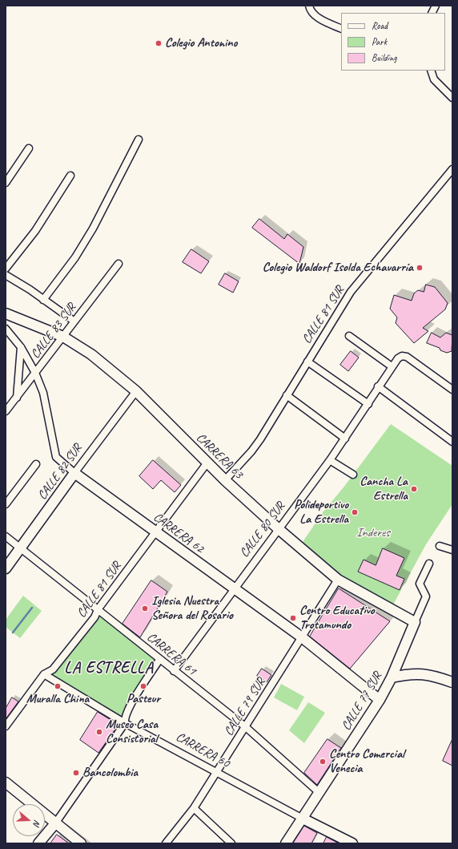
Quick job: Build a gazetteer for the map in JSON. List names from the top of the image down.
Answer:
{
  "streets": {
    "street": [
      "CALLE 81 SUR",
      "CALLE 83 SUR",
      "CARRERA 63",
      "CALLE 82 SUR",
      "CALLE 80 SUR",
      "CARRERA 62",
      "CARRERA 61",
      "CALLE 77 SUR",
      "CALLE 79 SUR",
      "CARRERA 60"
    ]
  },
  "crossings": [
    ["CALLE 81 SUR", "CARRERA 63"],
    ["CALLE 81 SUR", "CARRERA 62"],
    ["CALLE 81 SUR", "CARRERA 61"],
    ["CALLE 81 SUR", "CARRERA 60"],
    ["CALLE 83 SUR", "CARRERA 63"],
    ["CALLE 83 SUR", "CARRERA 62"],
    ["CARRERA 63", "CALLE 82 SUR"],
    ["CARRERA 63", "CALLE 80 SUR"],
    ["CARRERA 63", "CALLE 77 SUR"],
    ["CARRERA 63", "CALLE 79 SUR"],
    ["CALLE 82 SUR", "CARRERA 62"],
    ["CALLE 82 SUR", "CARRERA 61"],
    ["CALLE 80 SUR", "CARRERA 62"],
    ["CALLE 80 SUR", "CARRERA 61"],
    ["CARRERA 62", "CALLE 77 SUR"],
    ["CARRERA 62", "CALLE 79 SUR"],
    ["CARRERA 61", "CALLE 77 SUR"],
    ["CARRERA 61", "CALLE 79 SUR"],
    ["CALLE 77 SUR", "CARRERA 60"],
    ["CALLE 79 SUR", "CARRERA 60"]
  ],
  "districts": ["LA ESTRELLA"],
  "parks": ["Inderes"],
  "places": [
    "Colegio Antonino",
    "Colegio Waldorf Isolda Echavarría",
    "Cancha La Estrella",
    "Polideportivo La Estrella",
    "Iglesia Nuestra Señora del Rosario",
    "Centro Educativo Trotamundo",
    "Muralla China",
    "Pasteur",
    "Museo Casa Consistorial",
    "Centro Comercial Venecia",
    "Bancolombia"
  ],
  "legend": ["Road", "Park", "Building"],
  "north": "right"
}
